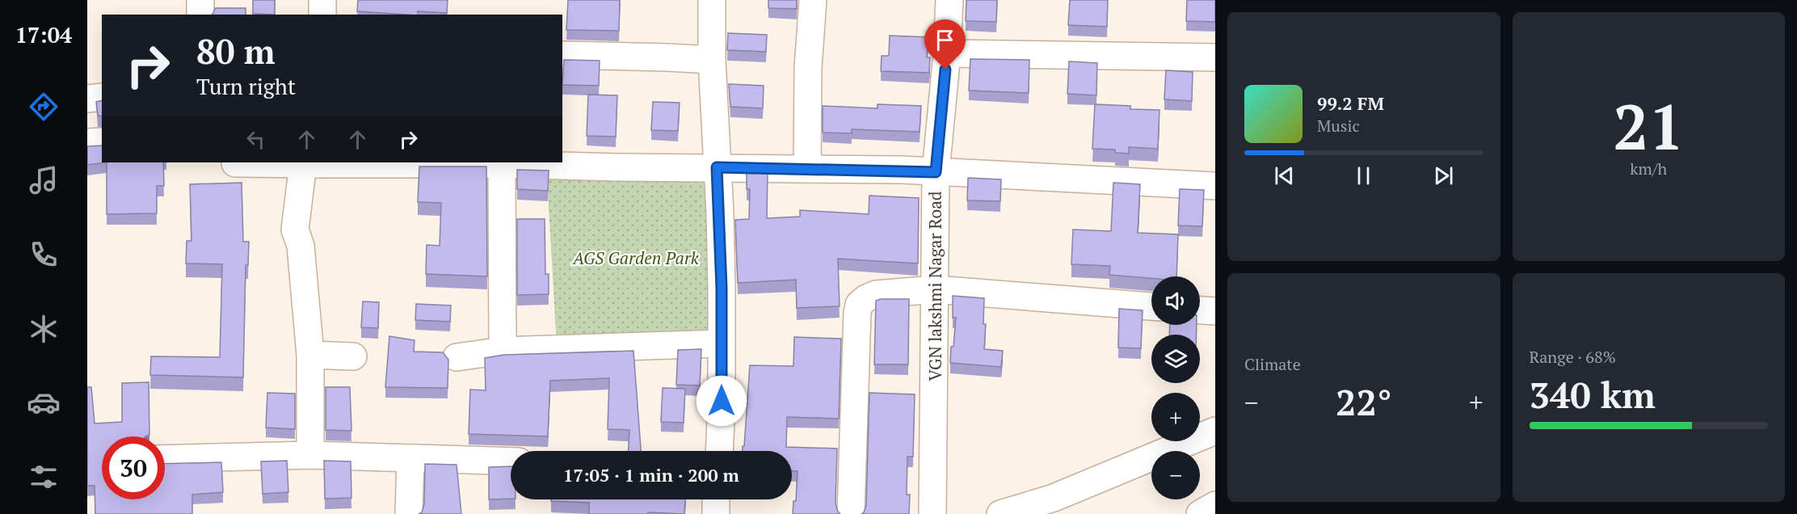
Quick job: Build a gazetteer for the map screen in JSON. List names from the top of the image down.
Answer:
{
  "streets": {
    "street": ["VGN lakshmi Nagar Road"]
  },
  "parks": ["AGS Garden Park"],
  "page": {
    "tabs": "17:04",
    "tile": [
      ["21", "km/h"],
      "Climate",
      ["Range · 68%", "340 km"]
    ],
    "turn": ["80 m", "Turn right"],
    "song": ["99.2 FM", "Music"],
    "map_buttons": ["+", "−"],
    "heat": ["−", "22°", "+"],
    "limit": "30",
    "trip": "17:05 · 1 min · 200 m"
  }
}
